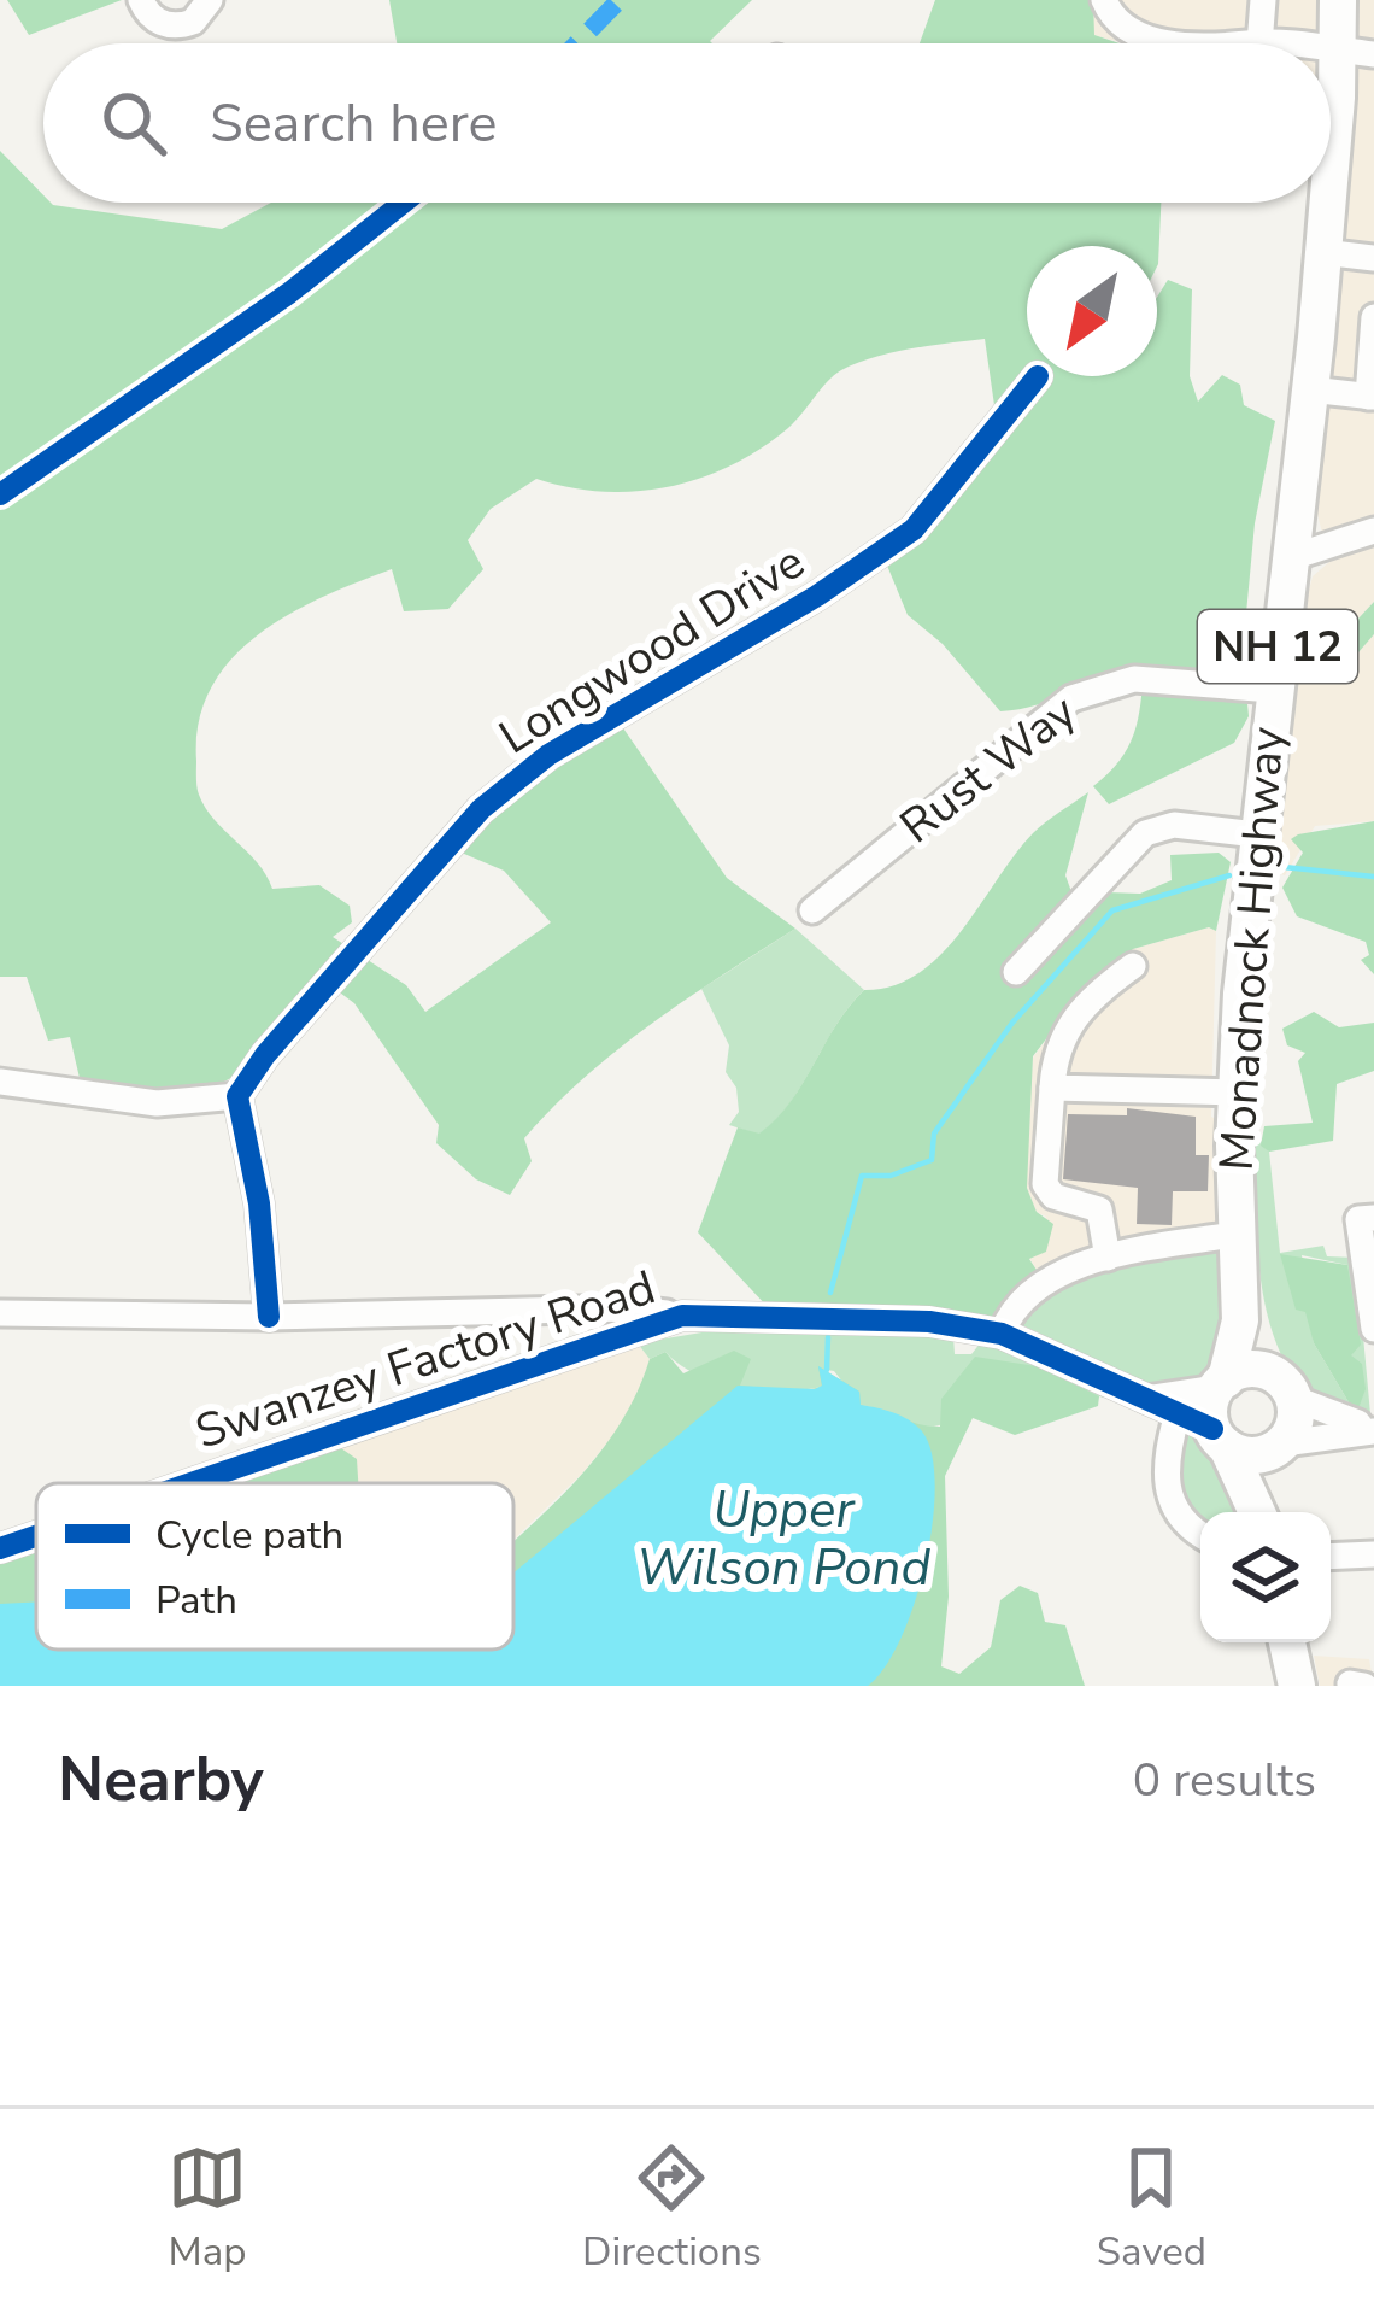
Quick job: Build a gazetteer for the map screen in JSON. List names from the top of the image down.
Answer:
{
  "streets": {
    "highway": ["NH 12", "Monadnock Highway"],
    "street": ["Longwood Drive", "Rust Way", "Swanzey Factory Road"]
  },
  "crossings": [
    ["NH 12", "Monadnock Highway"],
    ["NH 12", "Swanzey Factory Road"],
    ["Rust Way", "Monadnock Highway"],
    ["Monadnock Highway", "Swanzey Factory Road"]
  ],
  "water": ["Upper Wilson Pond"],
  "legend": ["Cycle path", "Path"],
  "north": "bottom left",
  "page": {
    "search": "Search here",
    "heading": ["Nearby", "0 results"],
    "nav": ["Map", "Directions", "Saved"]
  }
}
